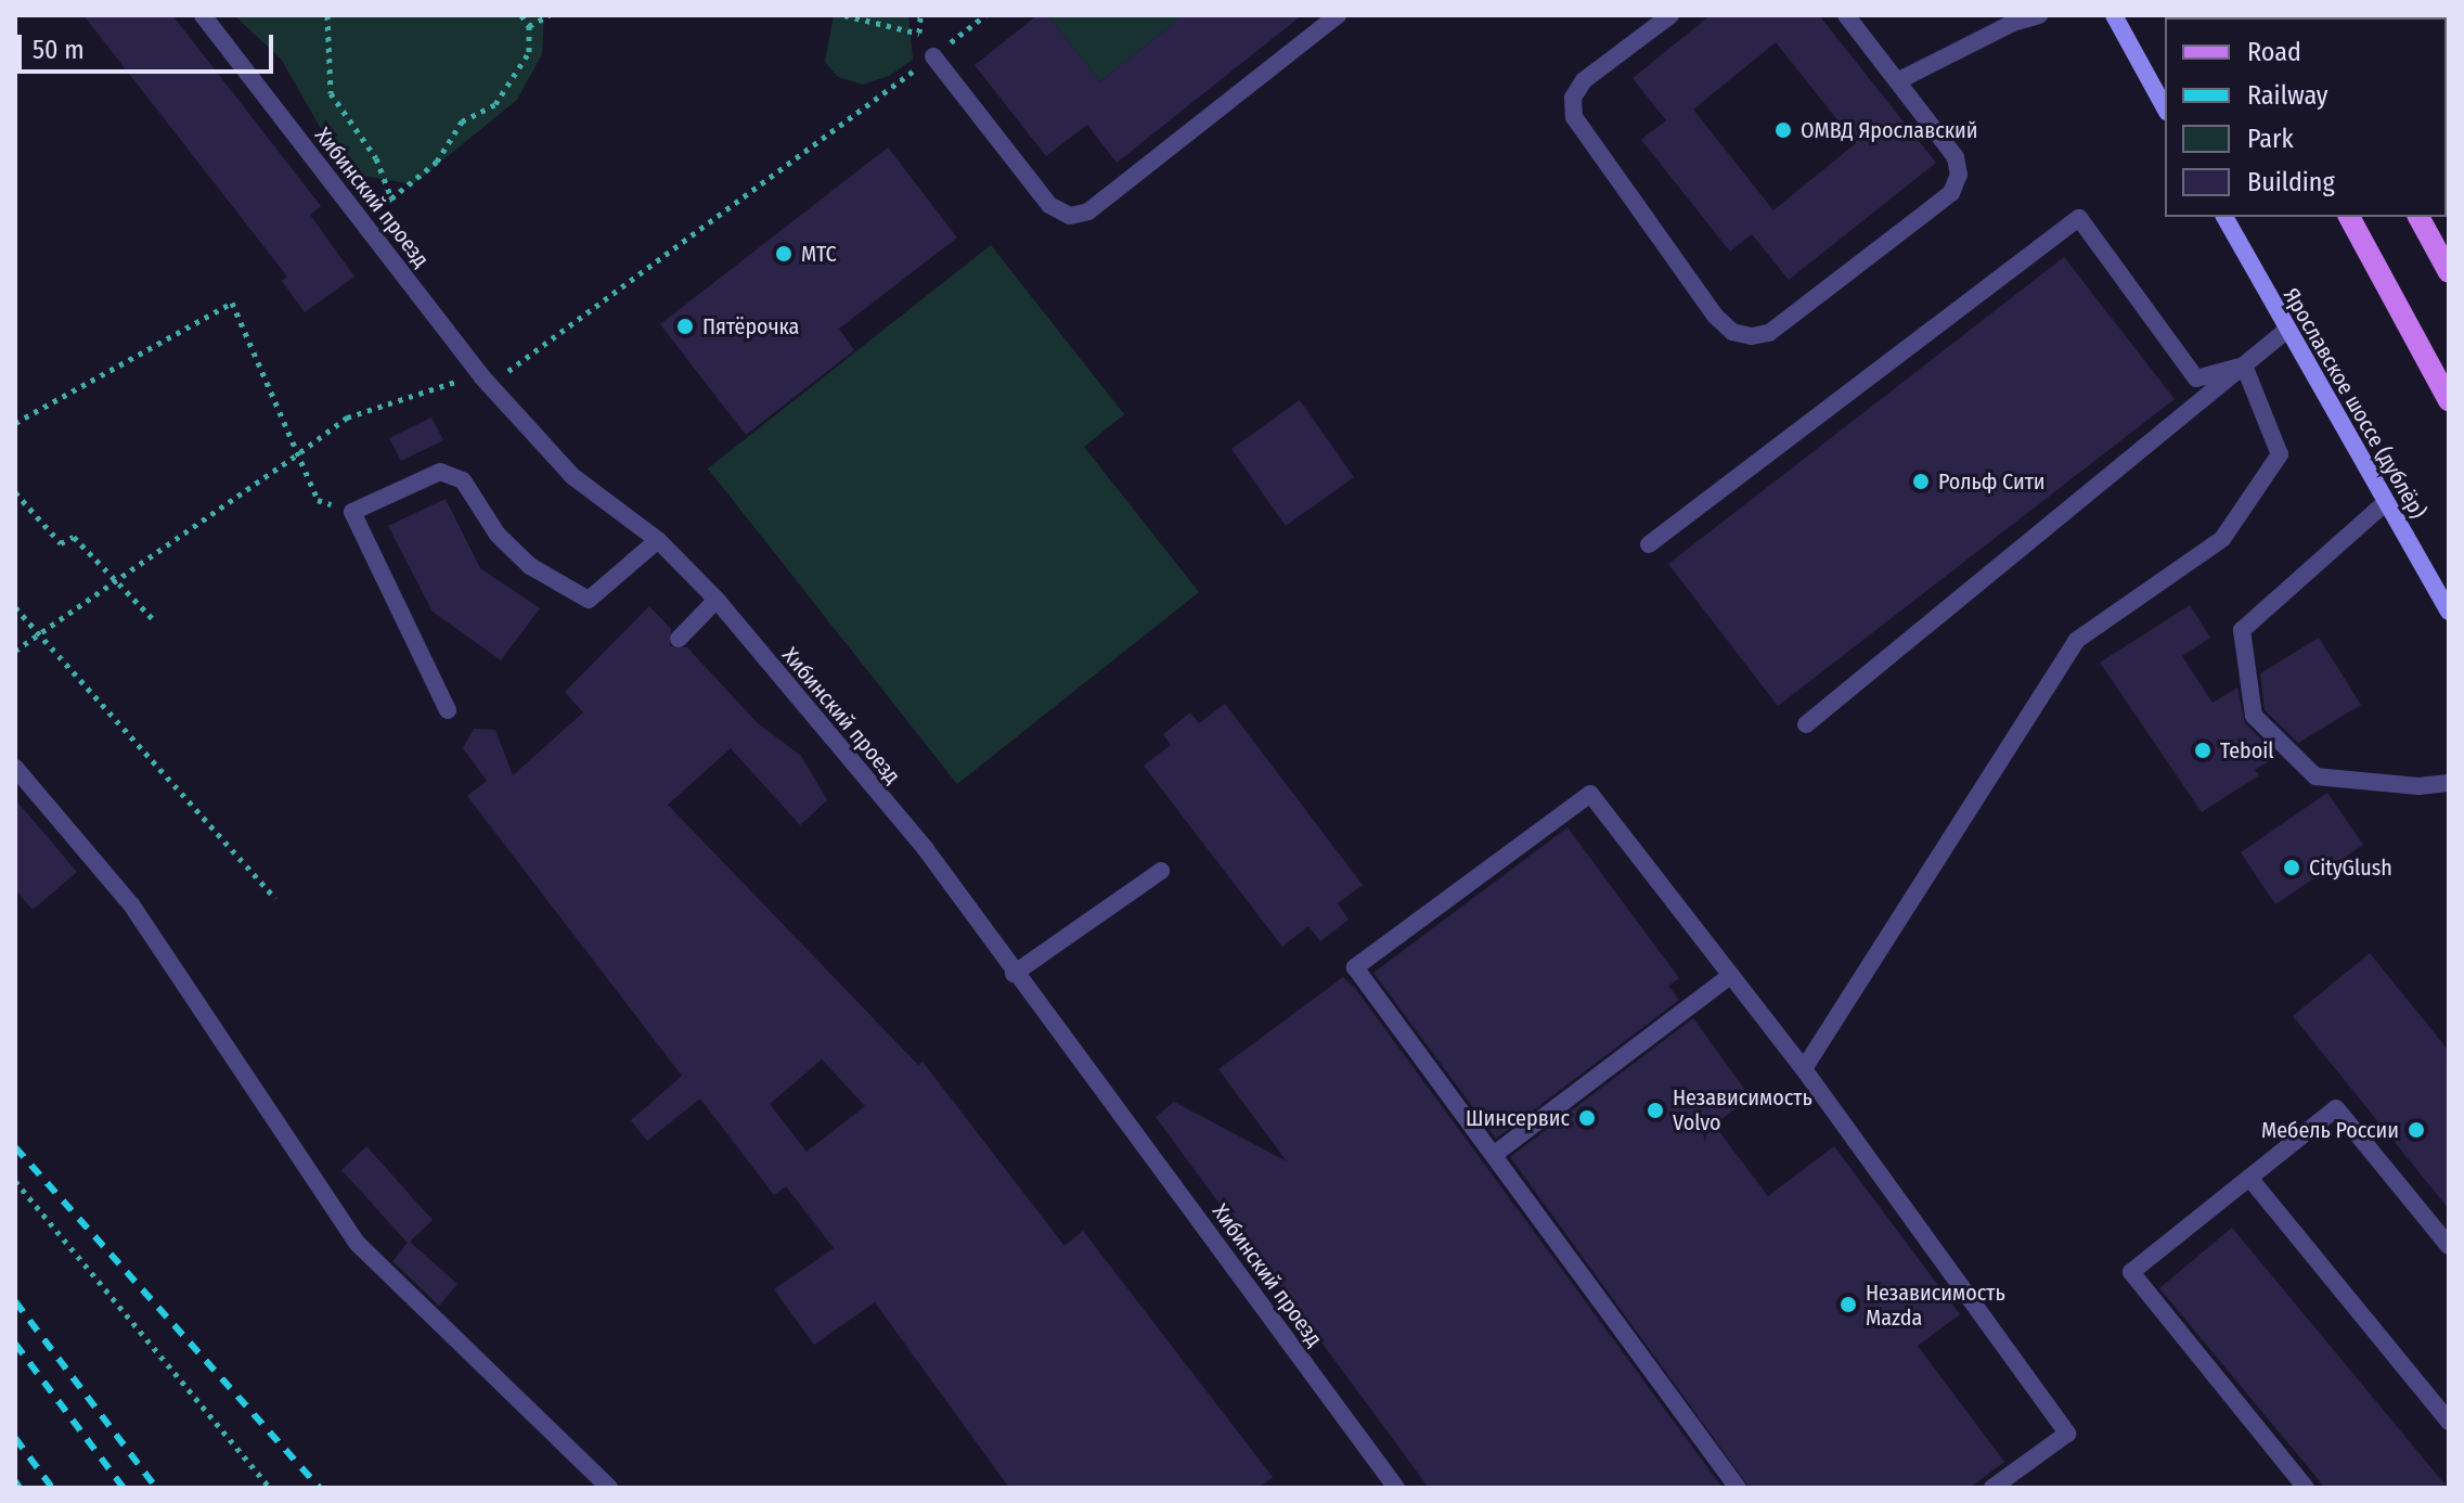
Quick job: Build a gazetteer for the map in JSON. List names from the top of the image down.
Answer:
{
  "streets": {
    "street": ["Хибинский проезд", "Ярославское шоссе (дублёр)"]
  },
  "places": [
    "ОМВД Ярославский",
    "МТС",
    "Пятёрочка",
    "Рольф Сити",
    "Teboil",
    "CityGlush",
    "Независимость Volvo",
    "Шинсервис",
    "Мебель России",
    "Независимость Mazda"
  ],
  "legend": [
    "Road",
    "Railway",
    "Park",
    "Building"
  ],
  "scale_bar": "50 m"
}
